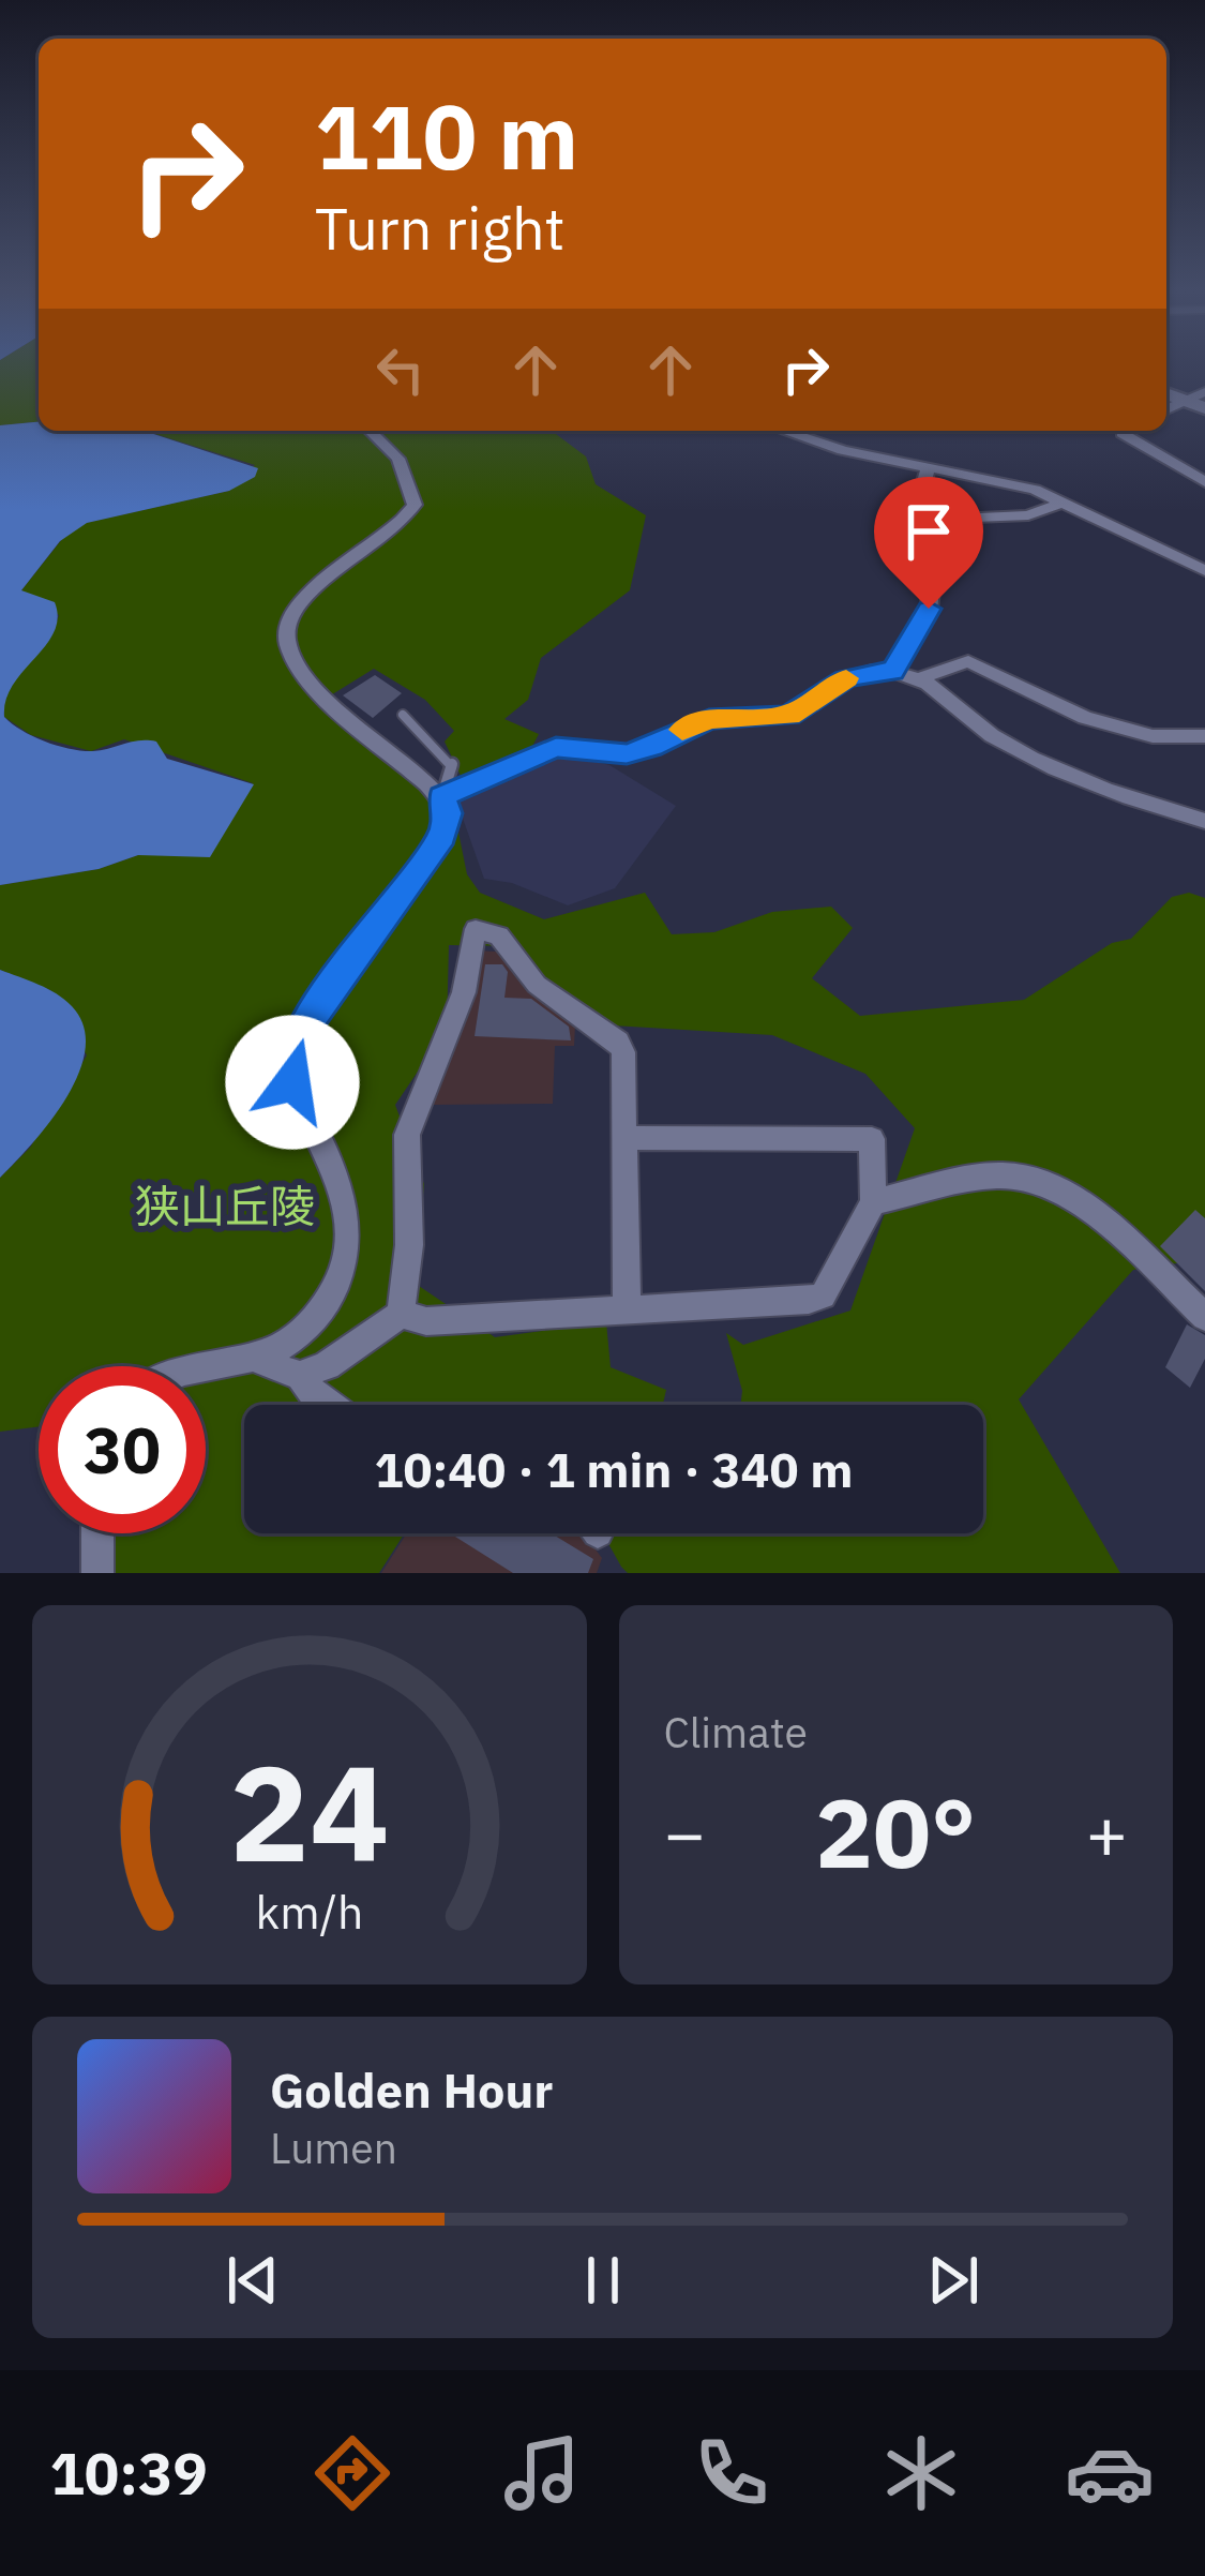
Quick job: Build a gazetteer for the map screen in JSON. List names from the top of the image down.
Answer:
{
  "parks": ["狭山丘陵"],
  "page": {
    "turn": ["110 m", "Turn right"],
    "limit": "30",
    "trip": "10:40 · 1 min · 340 m",
    "tile": "Climate",
    "heat": ["−", "20°", "+"],
    "song": ["Golden Hour", "Lumen"],
    "tabs": "10:39",
    "gauge": ["24", "km/h"]
  }
}
